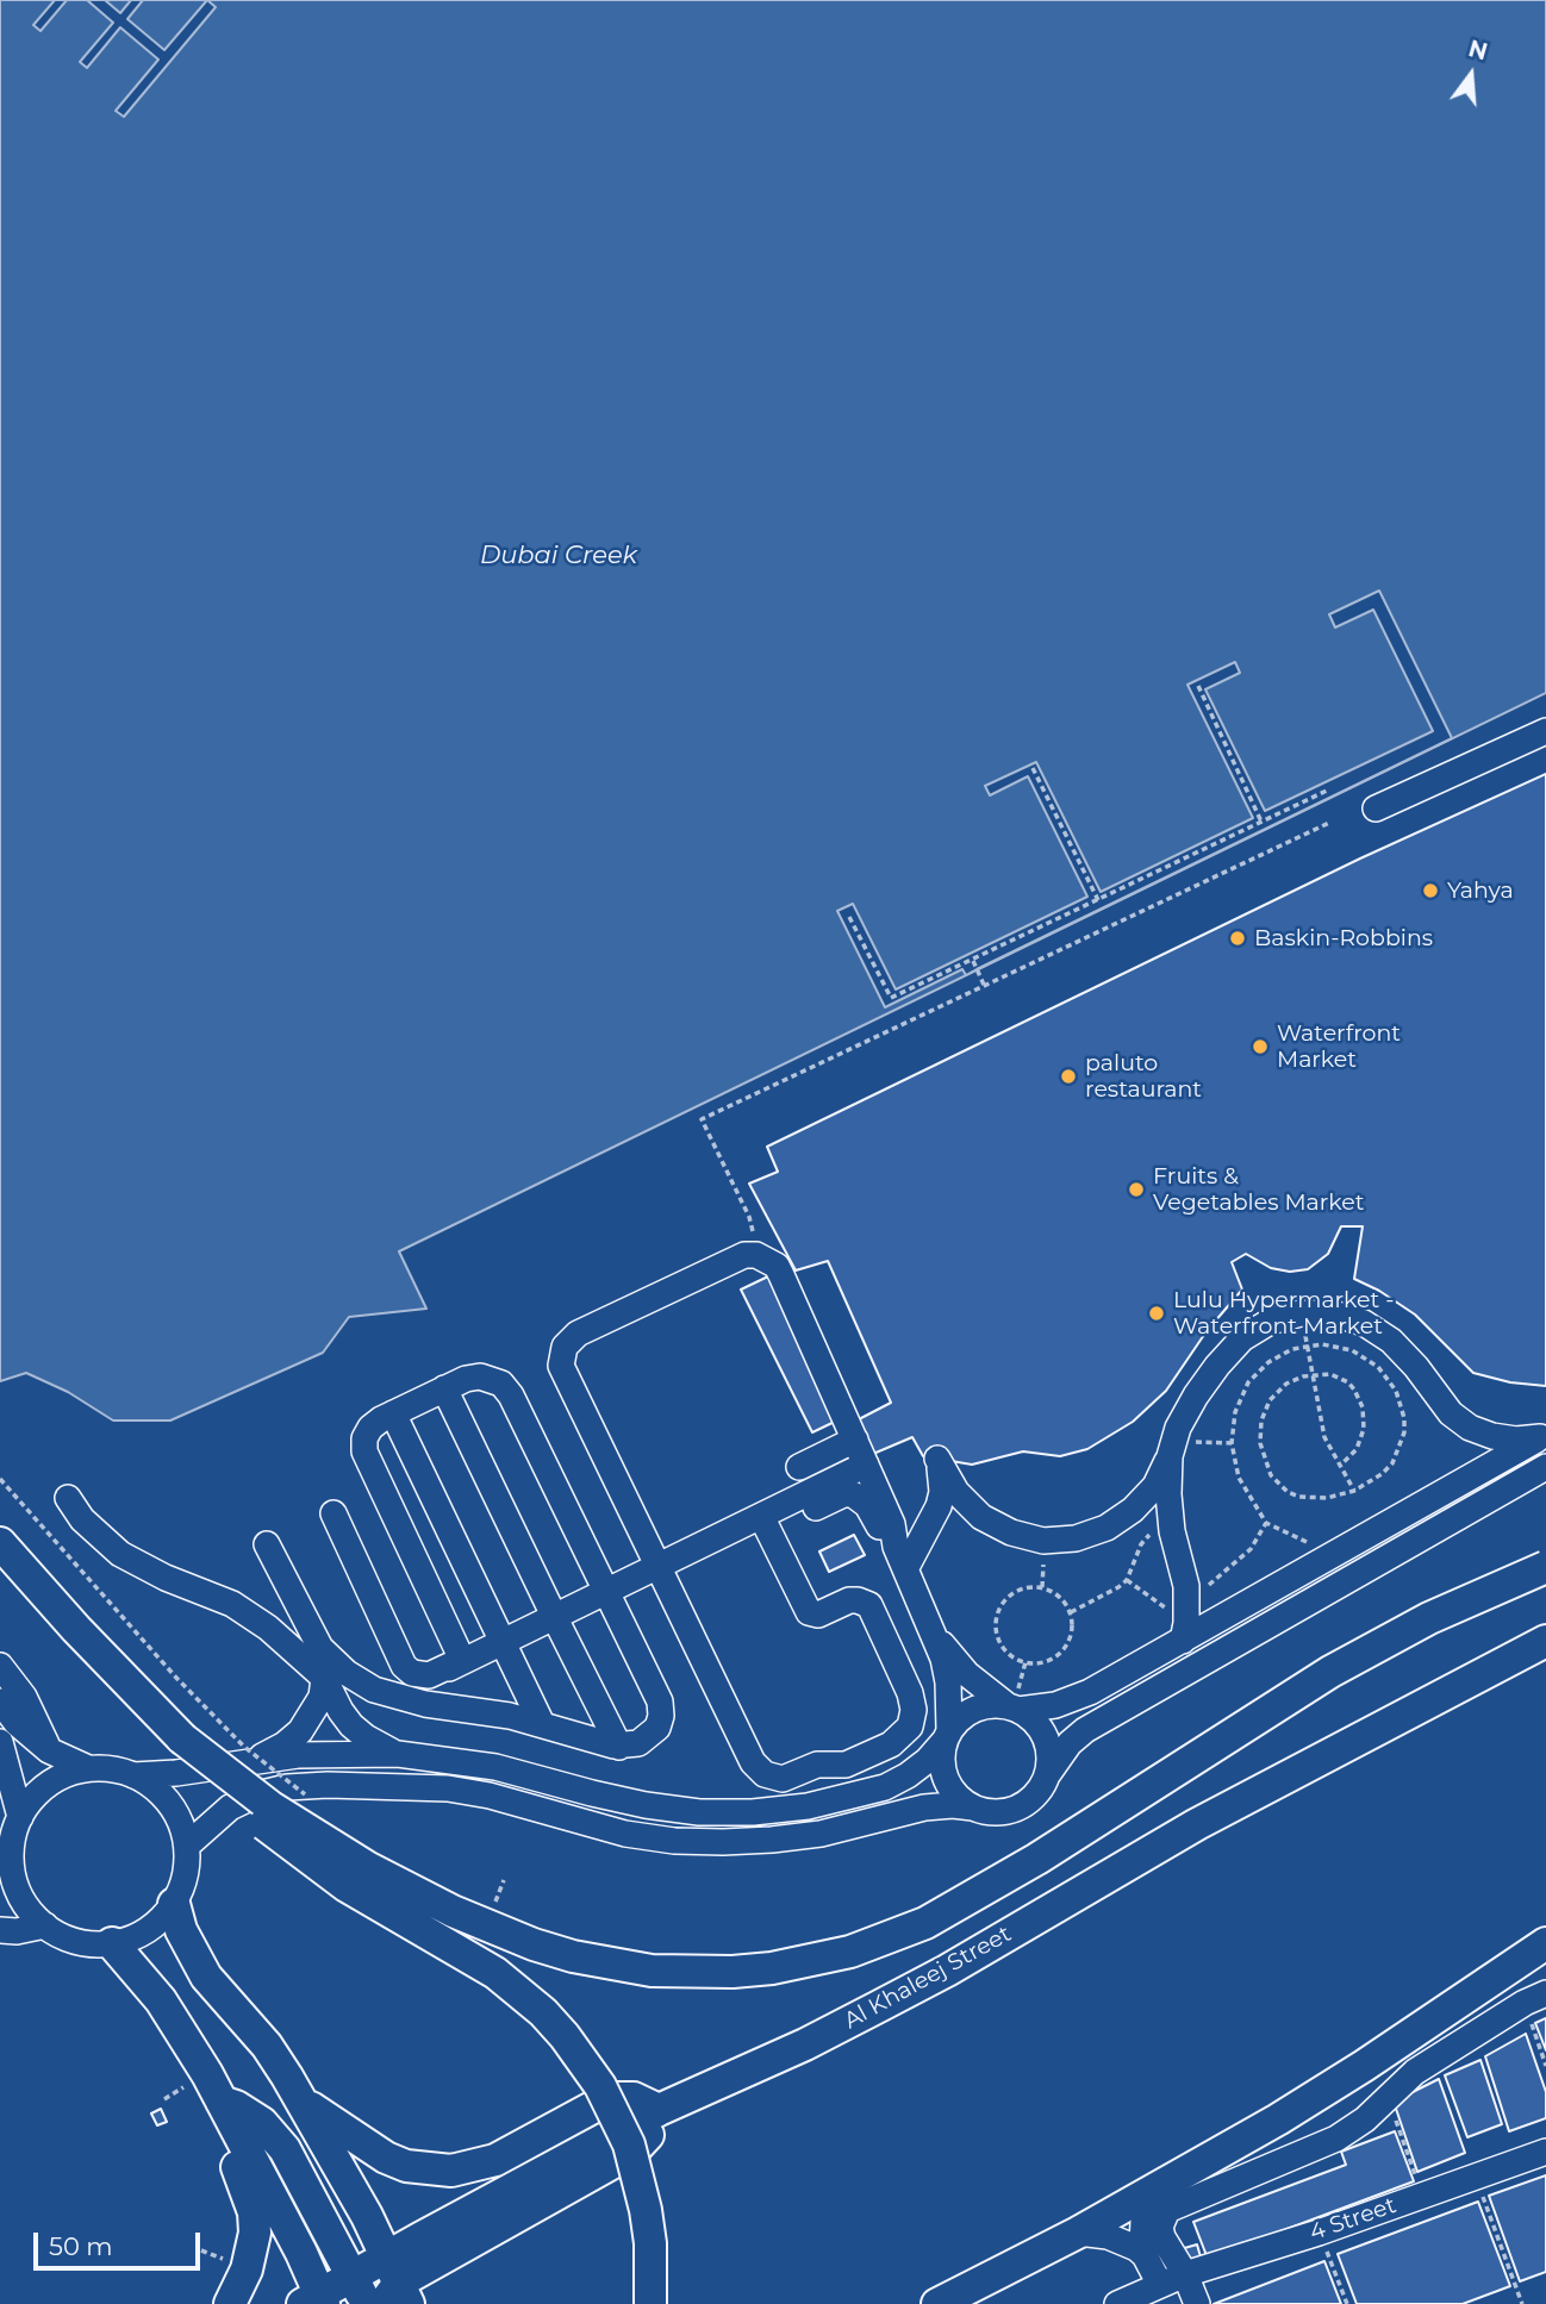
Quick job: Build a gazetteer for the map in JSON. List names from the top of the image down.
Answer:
{
  "streets": {
    "main road": ["Al Khaleej Street"],
    "street": ["4 Street"]
  },
  "water": ["Dubai Creek"],
  "places": [
    "Yahya",
    "Baskin-Robbins",
    "Waterfront Market",
    "paluto restaurant",
    "Fruits & Vegetables Market",
    "Lulu Hypermarket - Waterfront Market"
  ],
  "scale_bar": "50 m",
  "north": "top"
}
